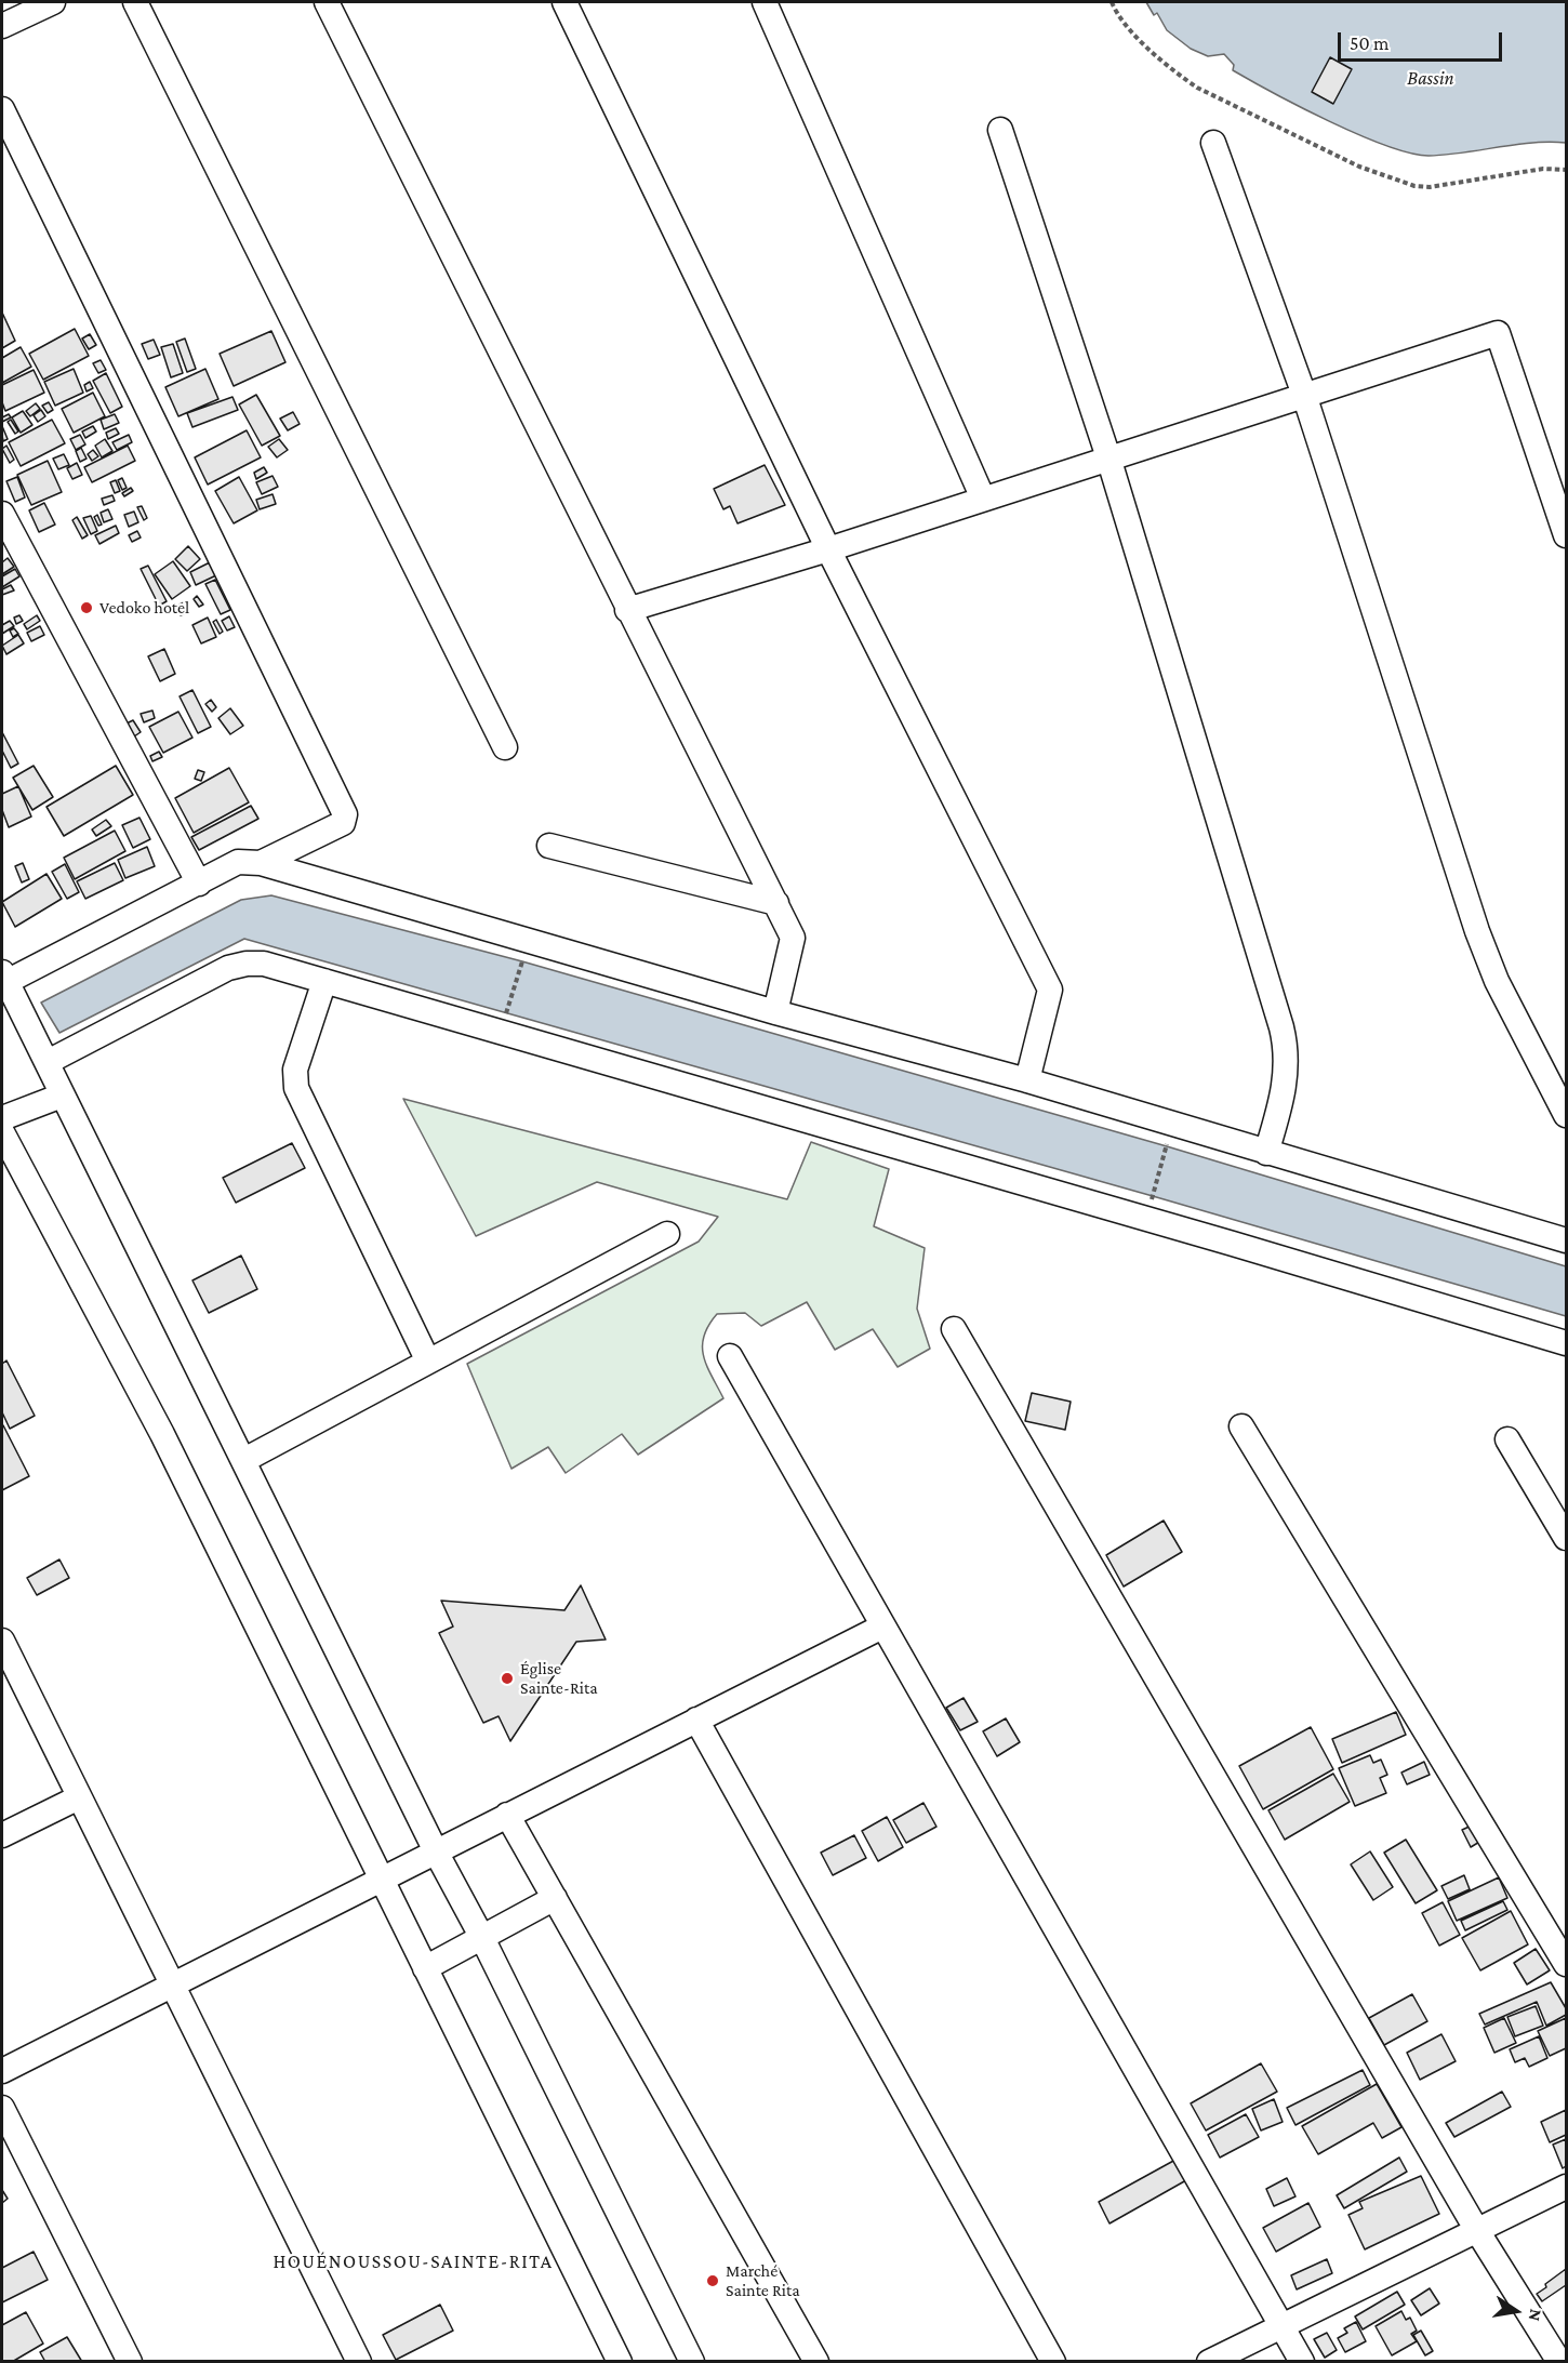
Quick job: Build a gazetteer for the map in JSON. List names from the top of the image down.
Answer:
{
  "districts": ["HOUÉNOUSSOU-SAINTE-RITA"],
  "water": ["Bassin"],
  "places": ["Vedoko hotel", "Église Sainte-Rita", "Marché Sainte Rita"],
  "scale_bar": "50 m",
  "north": "right"
}
